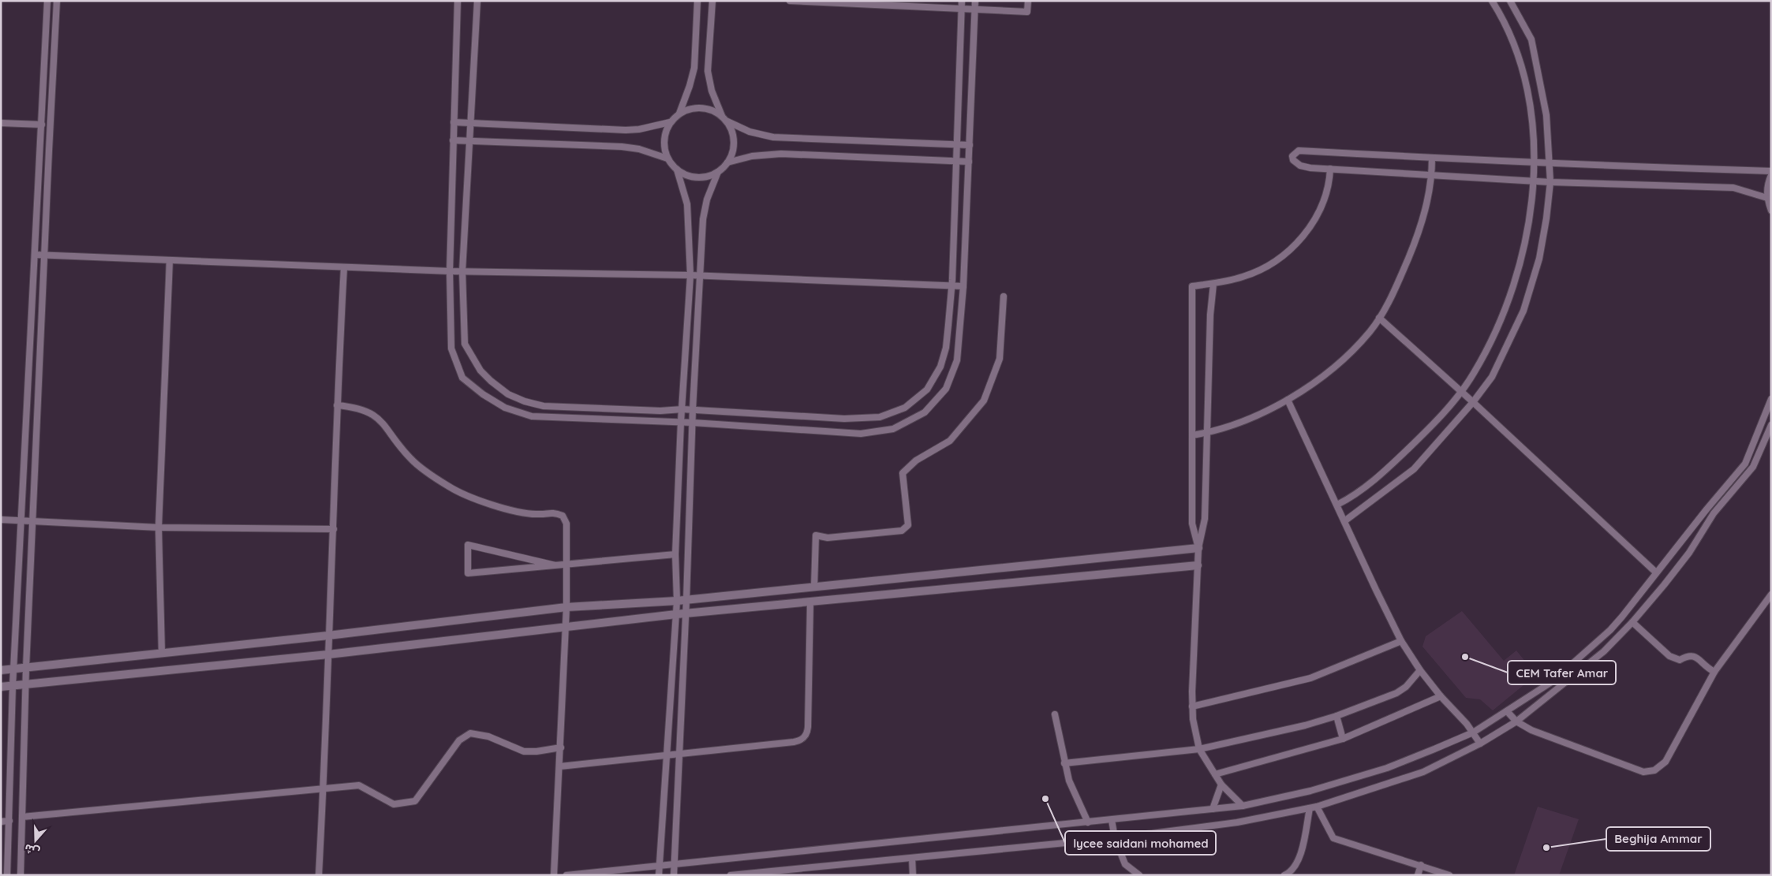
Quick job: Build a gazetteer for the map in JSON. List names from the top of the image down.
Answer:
{
  "places": ["CEM Tafer Amar", "lycee saidani mohamed", "Beghija Ammar"],
  "north": "bottom"
}
